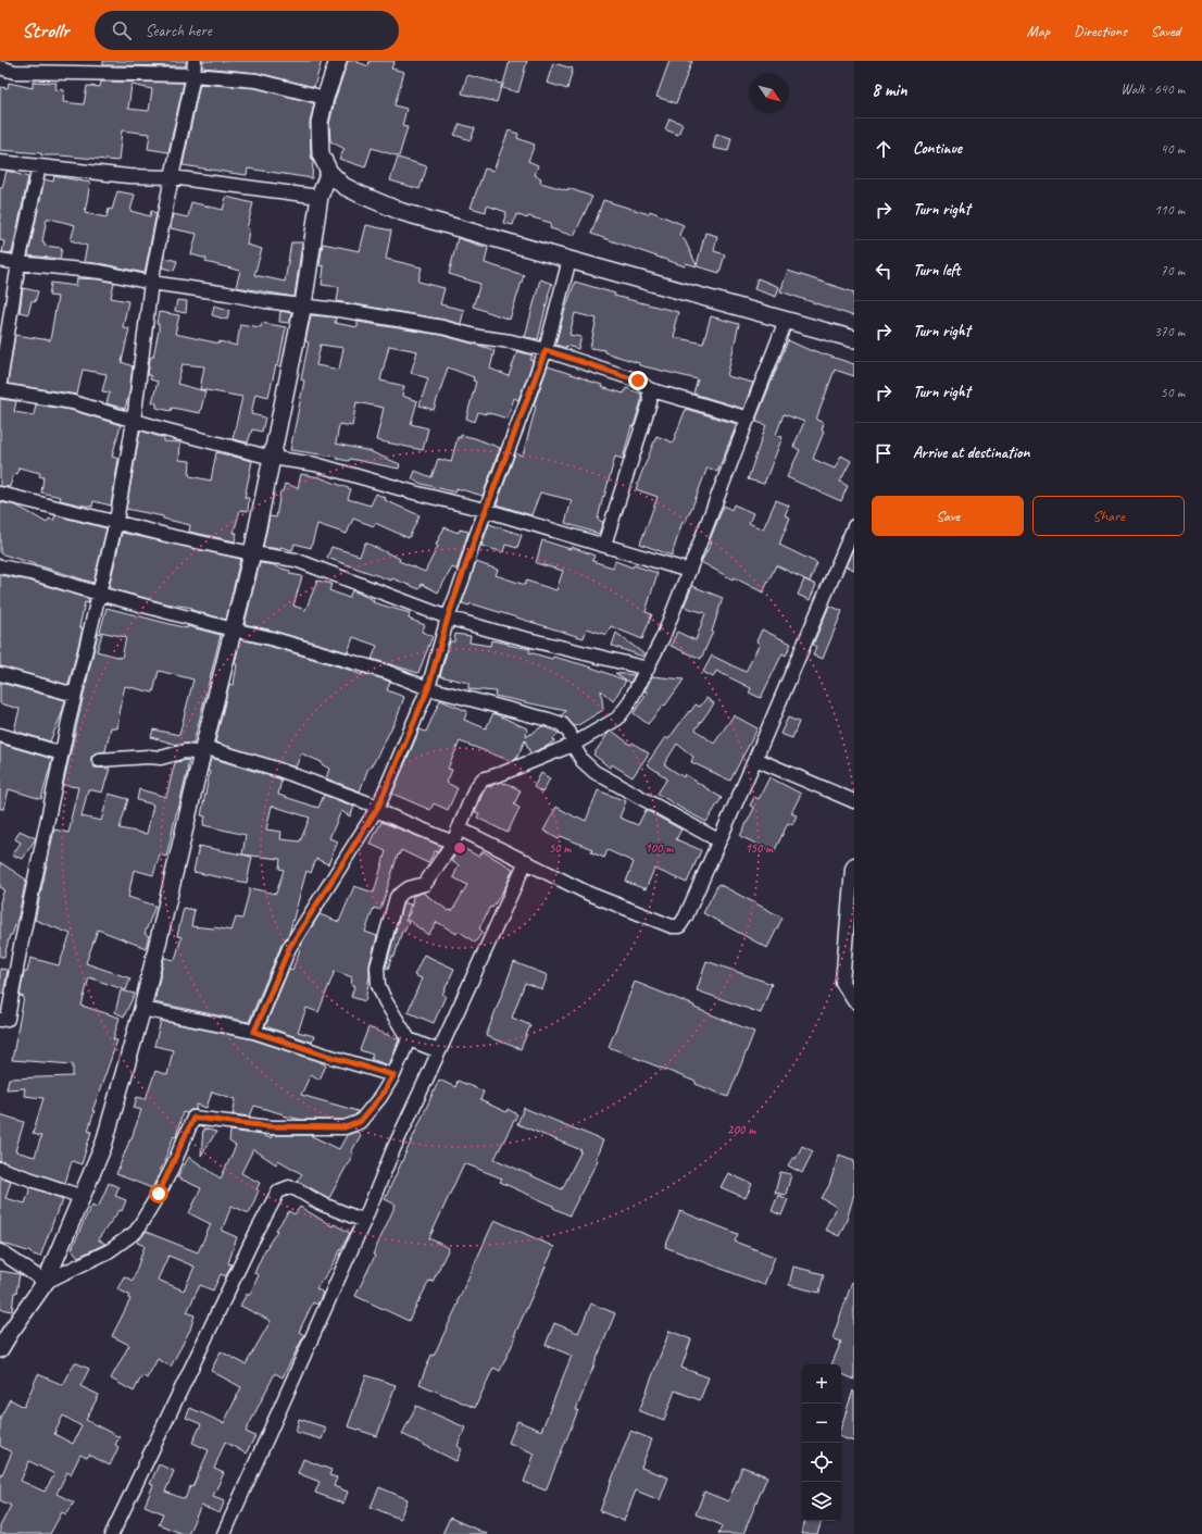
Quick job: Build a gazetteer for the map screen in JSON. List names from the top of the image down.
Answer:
{
  "north": "bottom right",
  "page": {
    "header": "Strollr",
    "search": "Search here",
    "nav": ["Map", "Directions", "Saved"],
    "heading": ["8 min", "Walk · 640 m"],
    "list": [
      ["Continue", "40 m"],
      ["Turn right", "110 m"],
      ["Turn left", "70 m"],
      ["Turn right", "370 m"],
      ["Turn right", "50 m"],
      "Arrive at destination"
    ],
    "buttons": ["Save", "Share"],
    "map_buttons": ["+", "−"]
  },
  "rings": [
    "50 m",
    "100 m",
    "150 m",
    "200 m"
  ]
}
